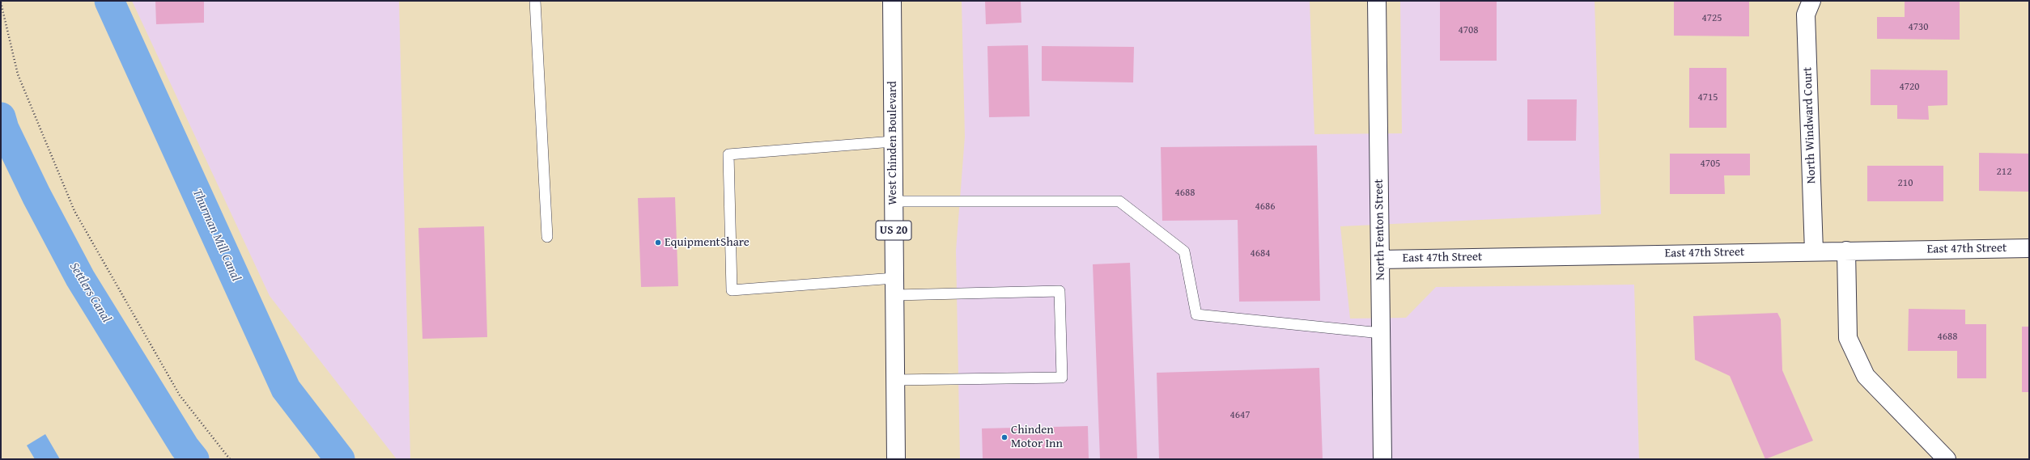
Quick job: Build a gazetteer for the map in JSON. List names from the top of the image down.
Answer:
{
  "streets": {
    "street": [
      "North Windward Court",
      "West Chinden Boulevard",
      "North Fenton Street",
      "US 20",
      "East 47th Street"
    ]
  },
  "crossings": [
    ["North Windward Court", "East 47th Street"],
    ["North Fenton Street", "East 47th Street"]
  ],
  "water": ["Thurman Mill Canal", "Settlers Canal"],
  "places": ["EquipmentShare", "Chinden Motor Inn"],
  "house_numbers": [
    "4725",
    "4730",
    "4708",
    "4720",
    "4715",
    "4705",
    "212",
    "210",
    "4688",
    "4686",
    "4684",
    "4688",
    "4647"
  ]
}
